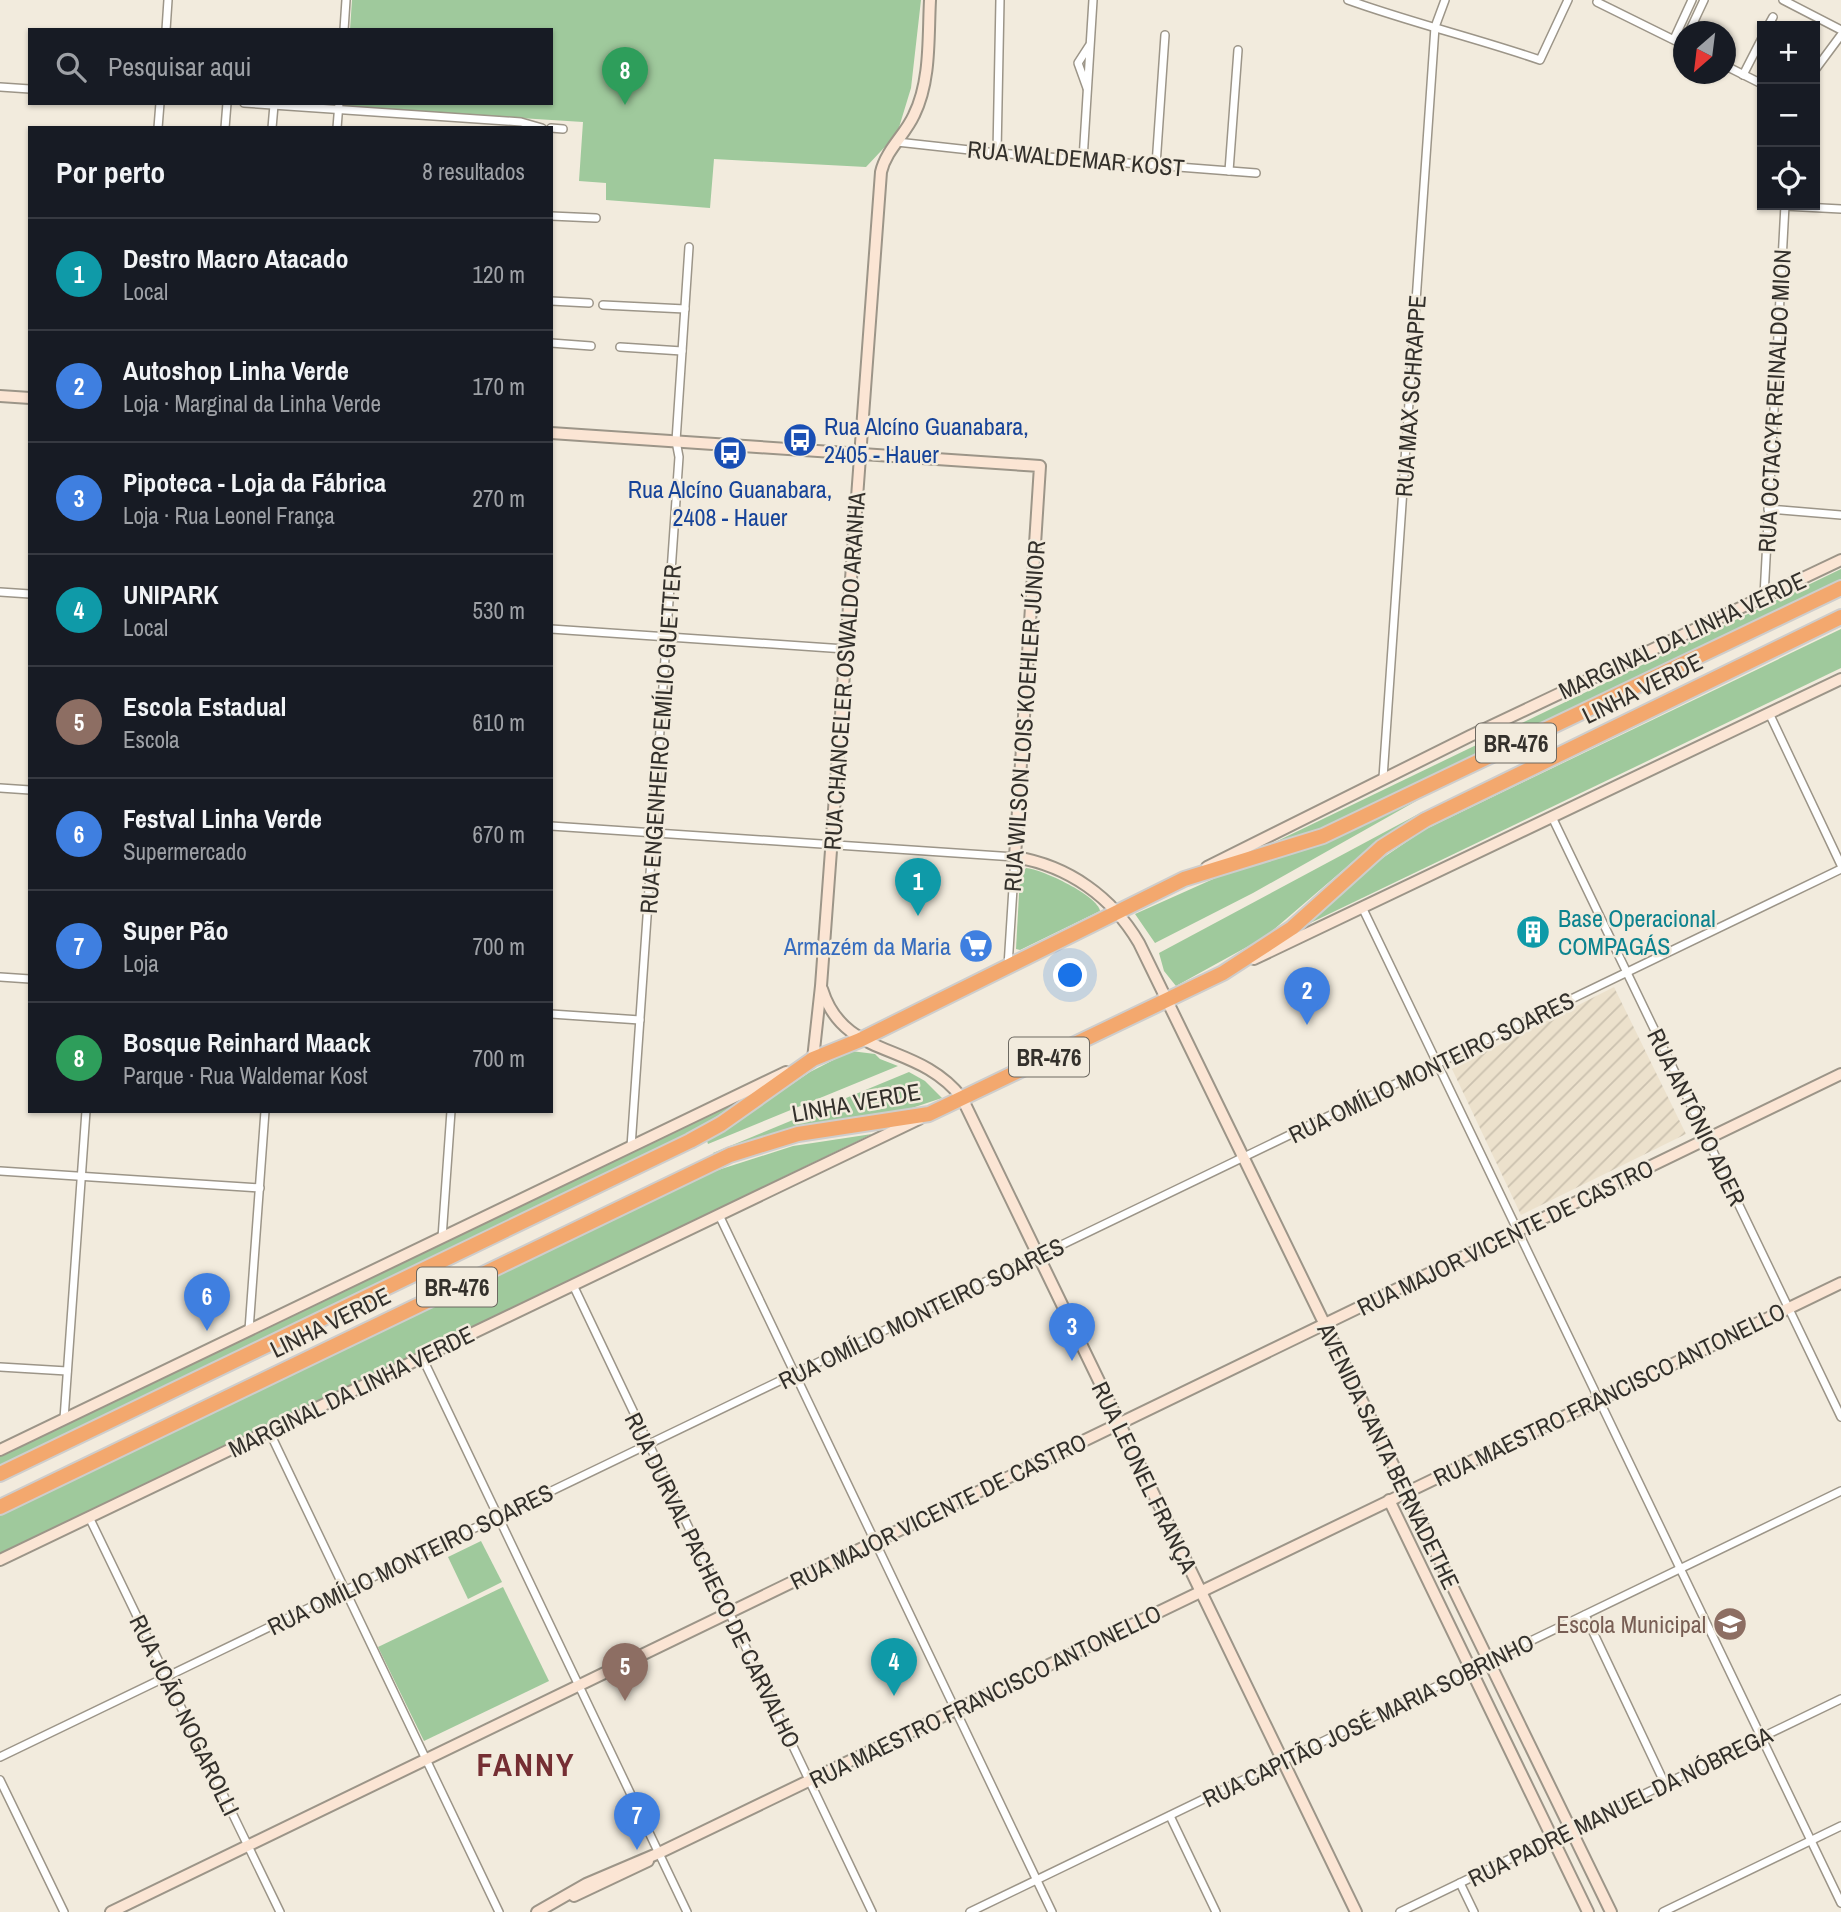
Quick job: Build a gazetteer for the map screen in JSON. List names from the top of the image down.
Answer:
{
  "streets": {
    "highway": ["LINHA VERDE", "BR-476"],
    "main road": [
      "MARGINAL DA LINHA VERDE",
      "RUA CHANCELER OSWALDO ARANHA",
      "RUA WILSON LOIS KOEHLER JÚNIOR",
      "RUA MAJOR VICENTE DE CASTRO",
      "RUA MAESTRO FRANCISCO ANTONELLO",
      "AVENIDA SANTA BERNADETHE",
      "RUA LEONEL FRANÇA"
    ],
    "street": [
      "RUA WALDEMAR KOST",
      "RUA MAX SCHRAPPE",
      "RUA OCTACYR REINALDO MION",
      "RUA ENGENHEIRO EMÍLIO GUETTER",
      "RUA OMÍLIO MONTEIRO SOARES",
      "RUA ANTÔNIO ADER",
      "RUA DURVAL PACHECO DE CARVALHO",
      "RUA JOÃO NOGAROLLI",
      "RUA CAPITÃO JOSÉ MARIA SOBRINHO",
      "RUA PADRE MANUEL DA NÓBREGA"
    ]
  },
  "crossings": [
    ["RUA WALDEMAR KOST", "RUA CHANCELER OSWALDO ARANHA"],
    ["RUA MAX SCHRAPPE", "MARGINAL DA LINHA VERDE"],
    ["RUA OCTACYR REINALDO MION", "MARGINAL DA LINHA VERDE"],
    ["MARGINAL DA LINHA VERDE", "LINHA VERDE"],
    ["MARGINAL DA LINHA VERDE", "RUA DURVAL PACHECO DE CARVALHO"],
    ["MARGINAL DA LINHA VERDE", "RUA JOÃO NOGAROLLI"],
    ["RUA CHANCELER OSWALDO ARANHA", "LINHA VERDE"],
    ["RUA CHANCELER OSWALDO ARANHA", "RUA WILSON LOIS KOEHLER JÚNIOR"],
    ["RUA CHANCELER OSWALDO ARANHA", "RUA LEONEL FRANÇA"],
    ["LINHA VERDE", "RUA WILSON LOIS KOEHLER JÚNIOR"],
    ["LINHA VERDE", "AVENIDA SANTA BERNADETHE"],
    ["LINHA VERDE", "RUA LEONEL FRANÇA"],
    ["RUA WILSON LOIS KOEHLER JÚNIOR", "AVENIDA SANTA BERNADETHE"],
    ["RUA OMÍLIO MONTEIRO SOARES", "RUA ANTÔNIO ADER"],
    ["RUA OMÍLIO MONTEIRO SOARES", "AVENIDA SANTA BERNADETHE"],
    ["RUA OMÍLIO MONTEIRO SOARES", "RUA LEONEL FRANÇA"],
    ["RUA OMÍLIO MONTEIRO SOARES", "RUA DURVAL PACHECO DE CARVALHO"],
    ["RUA OMÍLIO MONTEIRO SOARES", "RUA JOÃO NOGAROLLI"],
    ["RUA ANTÔNIO ADER", "RUA MAJOR VICENTE DE CASTRO"],
    ["RUA ANTÔNIO ADER", "RUA MAESTRO FRANCISCO ANTONELLO"],
    ["RUA MAJOR VICENTE DE CASTRO", "AVENIDA SANTA BERNADETHE"],
    ["RUA MAJOR VICENTE DE CASTRO", "RUA LEONEL FRANÇA"],
    ["RUA MAJOR VICENTE DE CASTRO", "RUA DURVAL PACHECO DE CARVALHO"],
    ["RUA MAJOR VICENTE DE CASTRO", "RUA JOÃO NOGAROLLI"],
    ["RUA MAESTRO FRANCISCO ANTONELLO", "AVENIDA SANTA BERNADETHE"],
    ["RUA MAESTRO FRANCISCO ANTONELLO", "RUA LEONEL FRANÇA"],
    ["RUA MAESTRO FRANCISCO ANTONELLO", "RUA DURVAL PACHECO DE CARVALHO"],
    ["AVENIDA SANTA BERNADETHE", "RUA CAPITÃO JOSÉ MARIA SOBRINHO"],
    ["AVENIDA SANTA BERNADETHE", "RUA PADRE MANUEL DA NÓBREGA"],
    ["RUA LEONEL FRANÇA", "RUA CAPITÃO JOSÉ MARIA SOBRINHO"]
  ],
  "districts": ["FANNY"],
  "places": {
    "bus stop": ["Rua Alcíno Guanabara, 2405 - Hauer", "Rua Alcíno Guanabara, 2408 - Hauer"],
    "building": ["Base Operacional COMPAGÁS"],
    "supermarket": ["Armazém da Maria"],
    "school or university": ["Escola Municipal"]
  },
  "north": "bottom left",
  "page": {
    "map_buttons": ["+", "−"],
    "search": "Pesquisar aqui",
    "pins": [
      "8",
      "1",
      "2",
      "6",
      "3",
      "4",
      "5",
      "7"
    ],
    "heading": ["Por perto", "8 resultados"],
    "list": [
      {
        "mark": "1",
        "name": "Destro Macro Atacado",
        "note": "Local",
        "value": "120 m"
      },
      {
        "mark": "2",
        "name": "Autoshop Linha Verde",
        "note": "Loja · Marginal da Linha Verde",
        "value": "170 m"
      },
      {
        "mark": "3",
        "name": "Pipoteca - Loja da Fábrica",
        "note": "Loja · Rua Leonel França",
        "value": "270 m"
      },
      {
        "mark": "4",
        "name": "UNIPARK",
        "note": "Local",
        "value": "530 m"
      },
      {
        "mark": "5",
        "name": "Escola Estadual",
        "note": "Escola",
        "value": "610 m"
      },
      {
        "mark": "6",
        "name": "Festval Linha Verde",
        "note": "Supermercado",
        "value": "670 m"
      },
      {
        "mark": "7",
        "name": "Super Pão",
        "note": "Loja",
        "value": "700 m"
      },
      {
        "mark": "8",
        "name": "Bosque Reinhard Maack",
        "note": "Parque · Rua Waldemar Kost",
        "value": "700 m"
      }
    ]
  }
}
